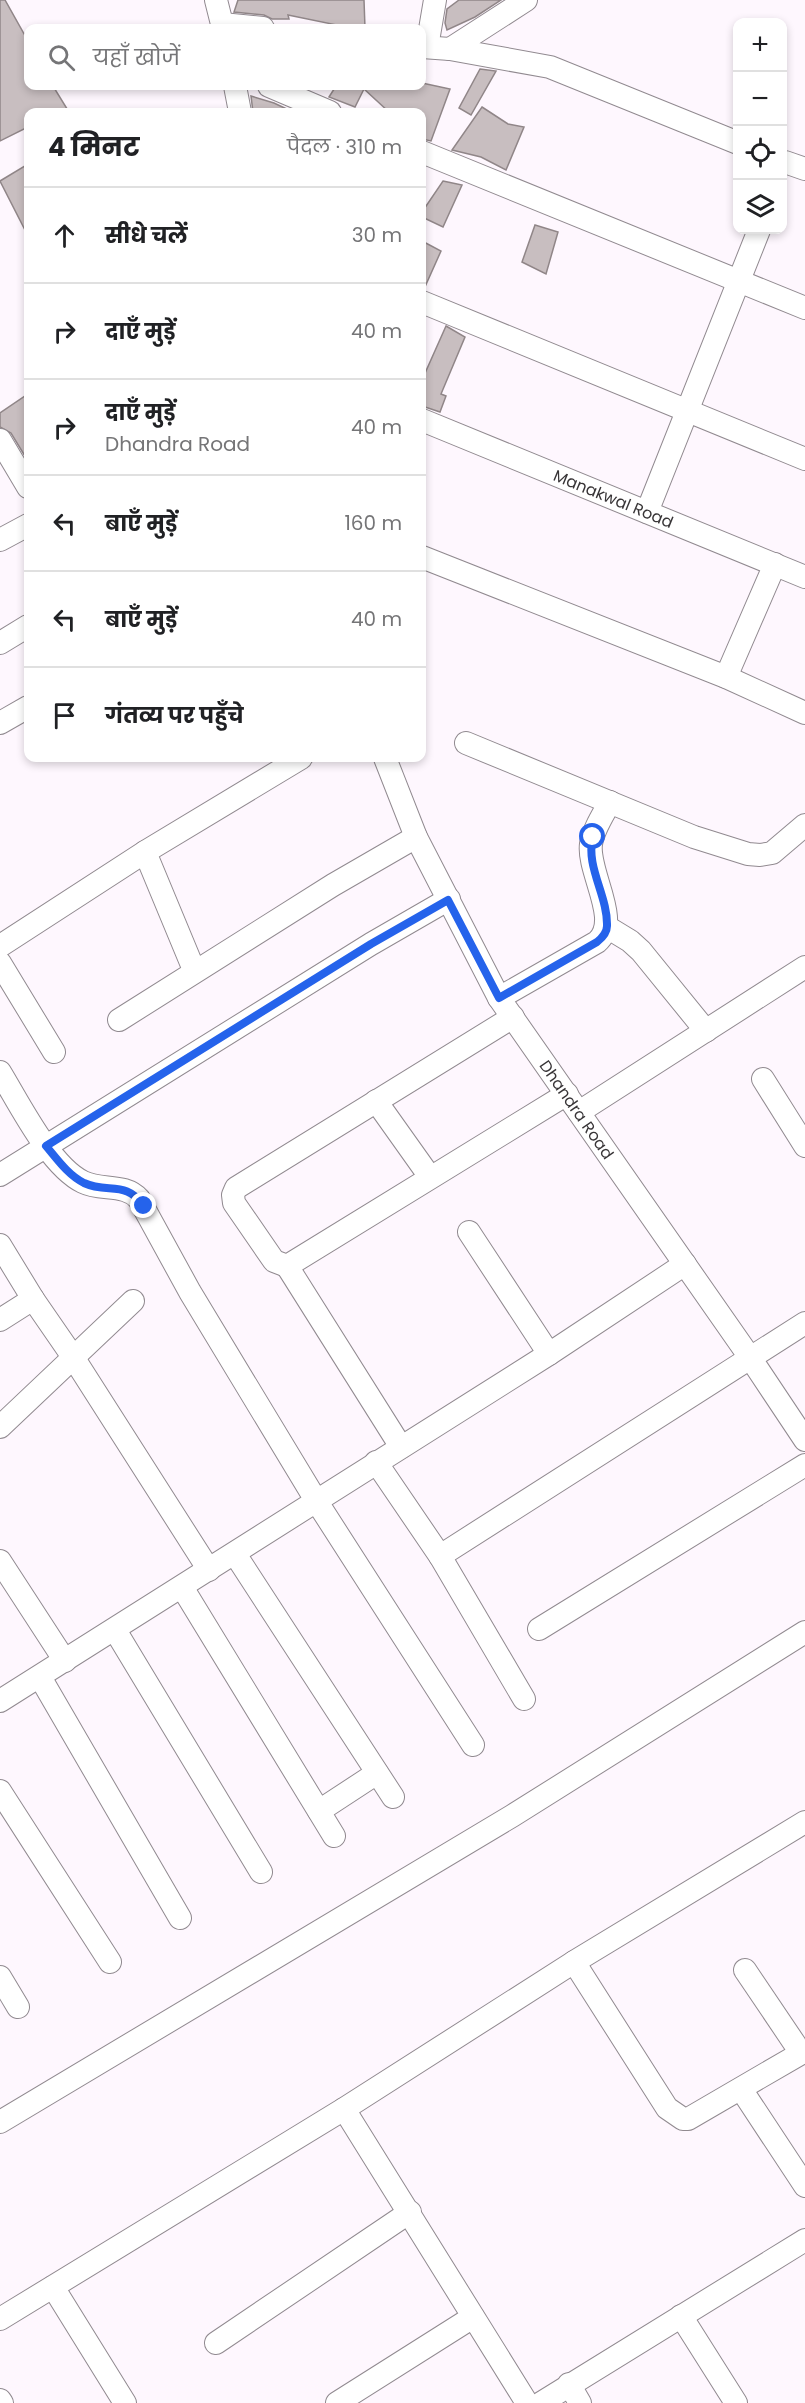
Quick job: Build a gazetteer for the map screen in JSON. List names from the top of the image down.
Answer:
{
  "streets": {
    "street": ["Manakwal Road", "Dhandra Road"]
  },
  "page": {
    "map_buttons": ["+", "−"],
    "search": "यहाँ खोजें",
    "heading": ["4 मिनट", "पैदल · 310 m"],
    "list": [
      ["सीधे चलें", "30 m"],
      ["दाएँ मुड़ें", "40 m"],
      ["दाएँ मुड़ें", "Dhandra Road", "40 m"],
      ["बाएँ मुड़ें", "160 m"],
      ["बाएँ मुड़ें", "40 m"],
      "गंतव्य पर पहुँचे"
    ]
  }
}
